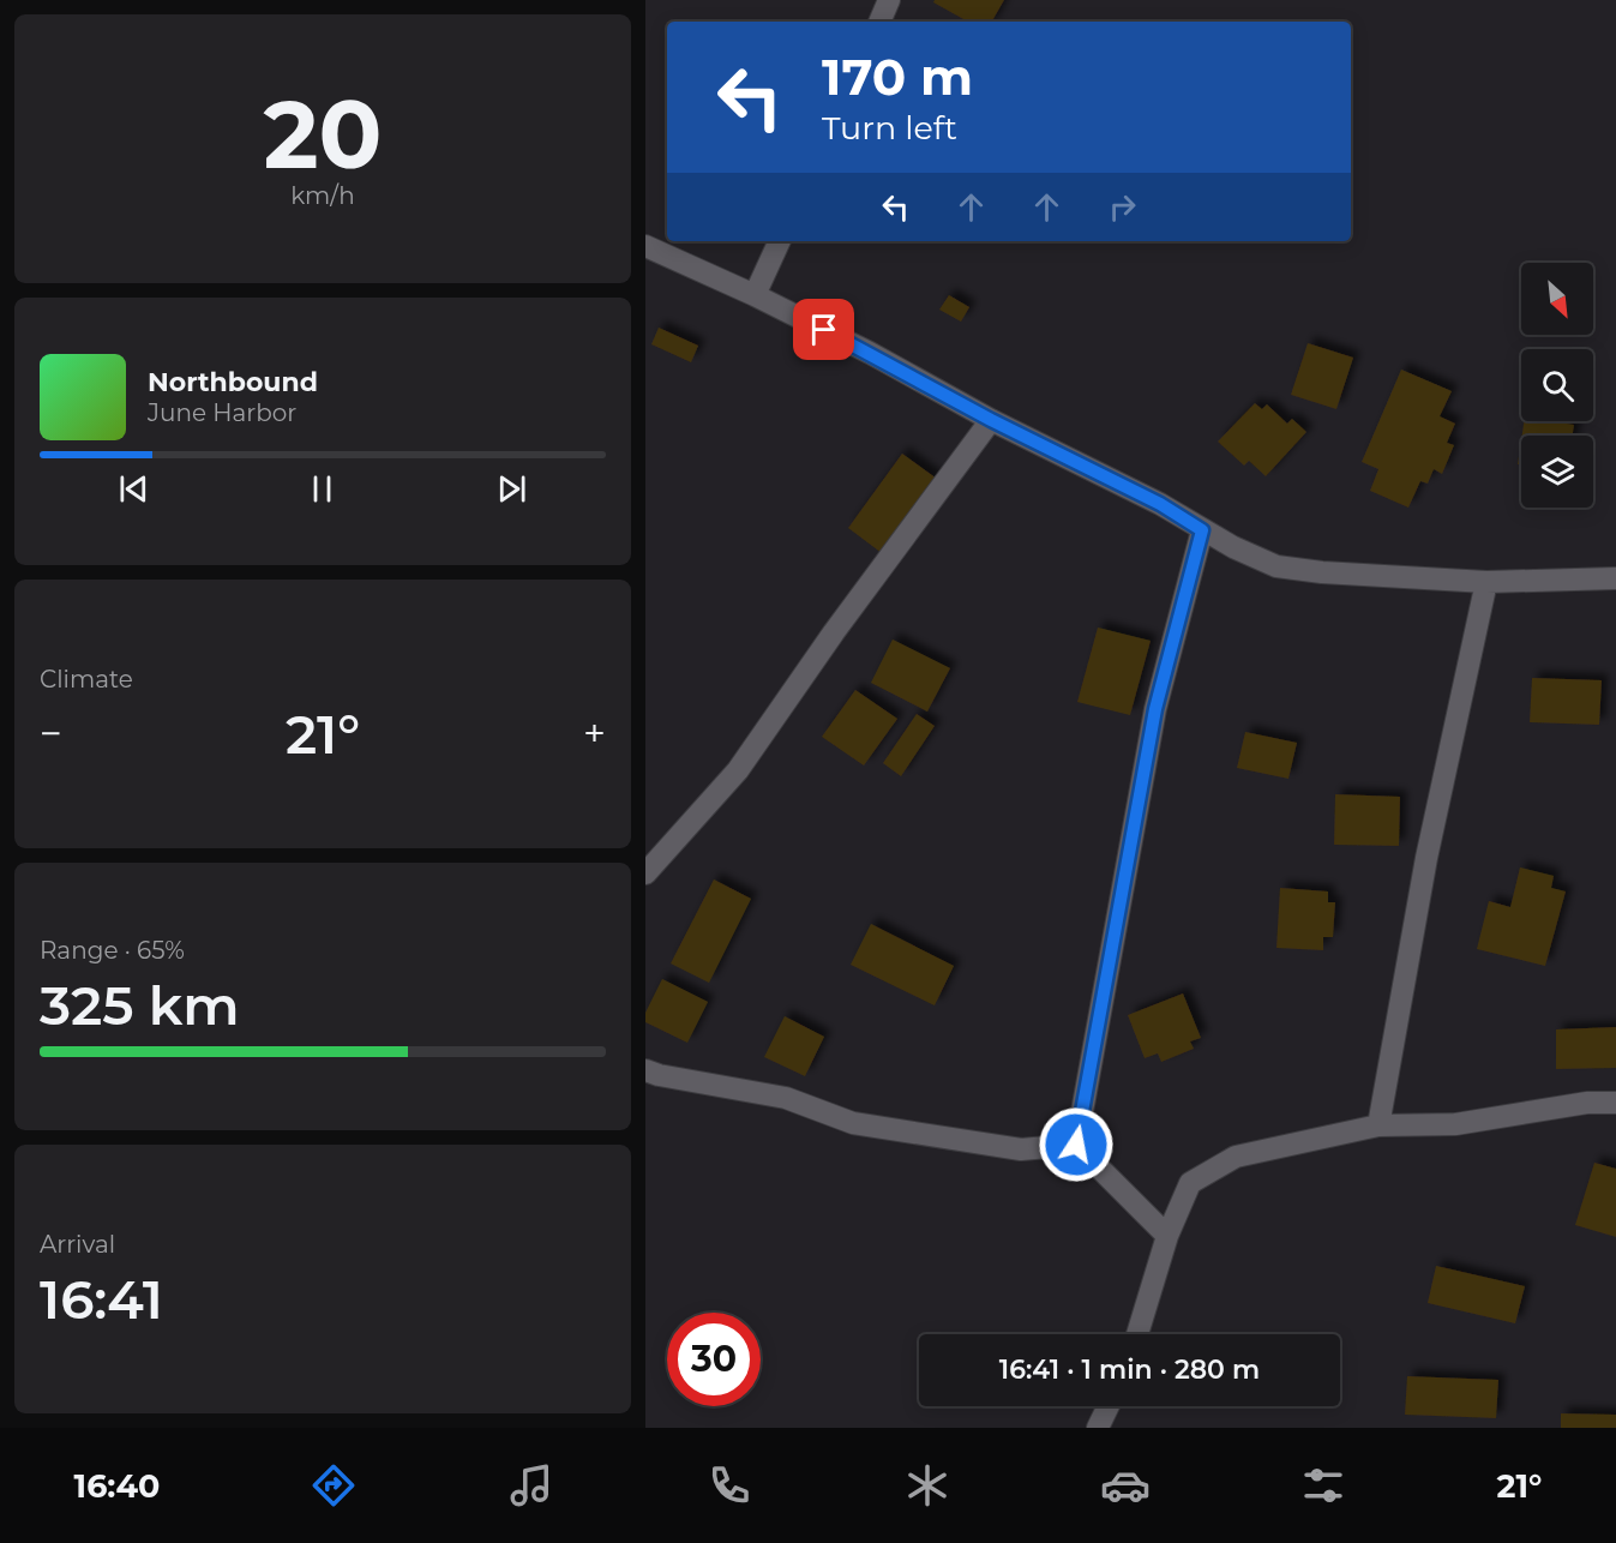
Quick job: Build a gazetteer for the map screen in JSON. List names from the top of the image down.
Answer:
{
  "north": "bottom right",
  "page": {
    "tile": [
      ["20", "km/h"],
      "Climate",
      ["Range · 65%", "325 km"],
      ["Arrival", "16:41"]
    ],
    "turn": ["170 m", "Turn left"],
    "song": ["Northbound", "June Harbor"],
    "heat": ["−", "21°", "+"],
    "limit": "30",
    "trip": "16:41 · 1 min · 280 m",
    "tabs": ["16:40", "21°"]
  }
}
